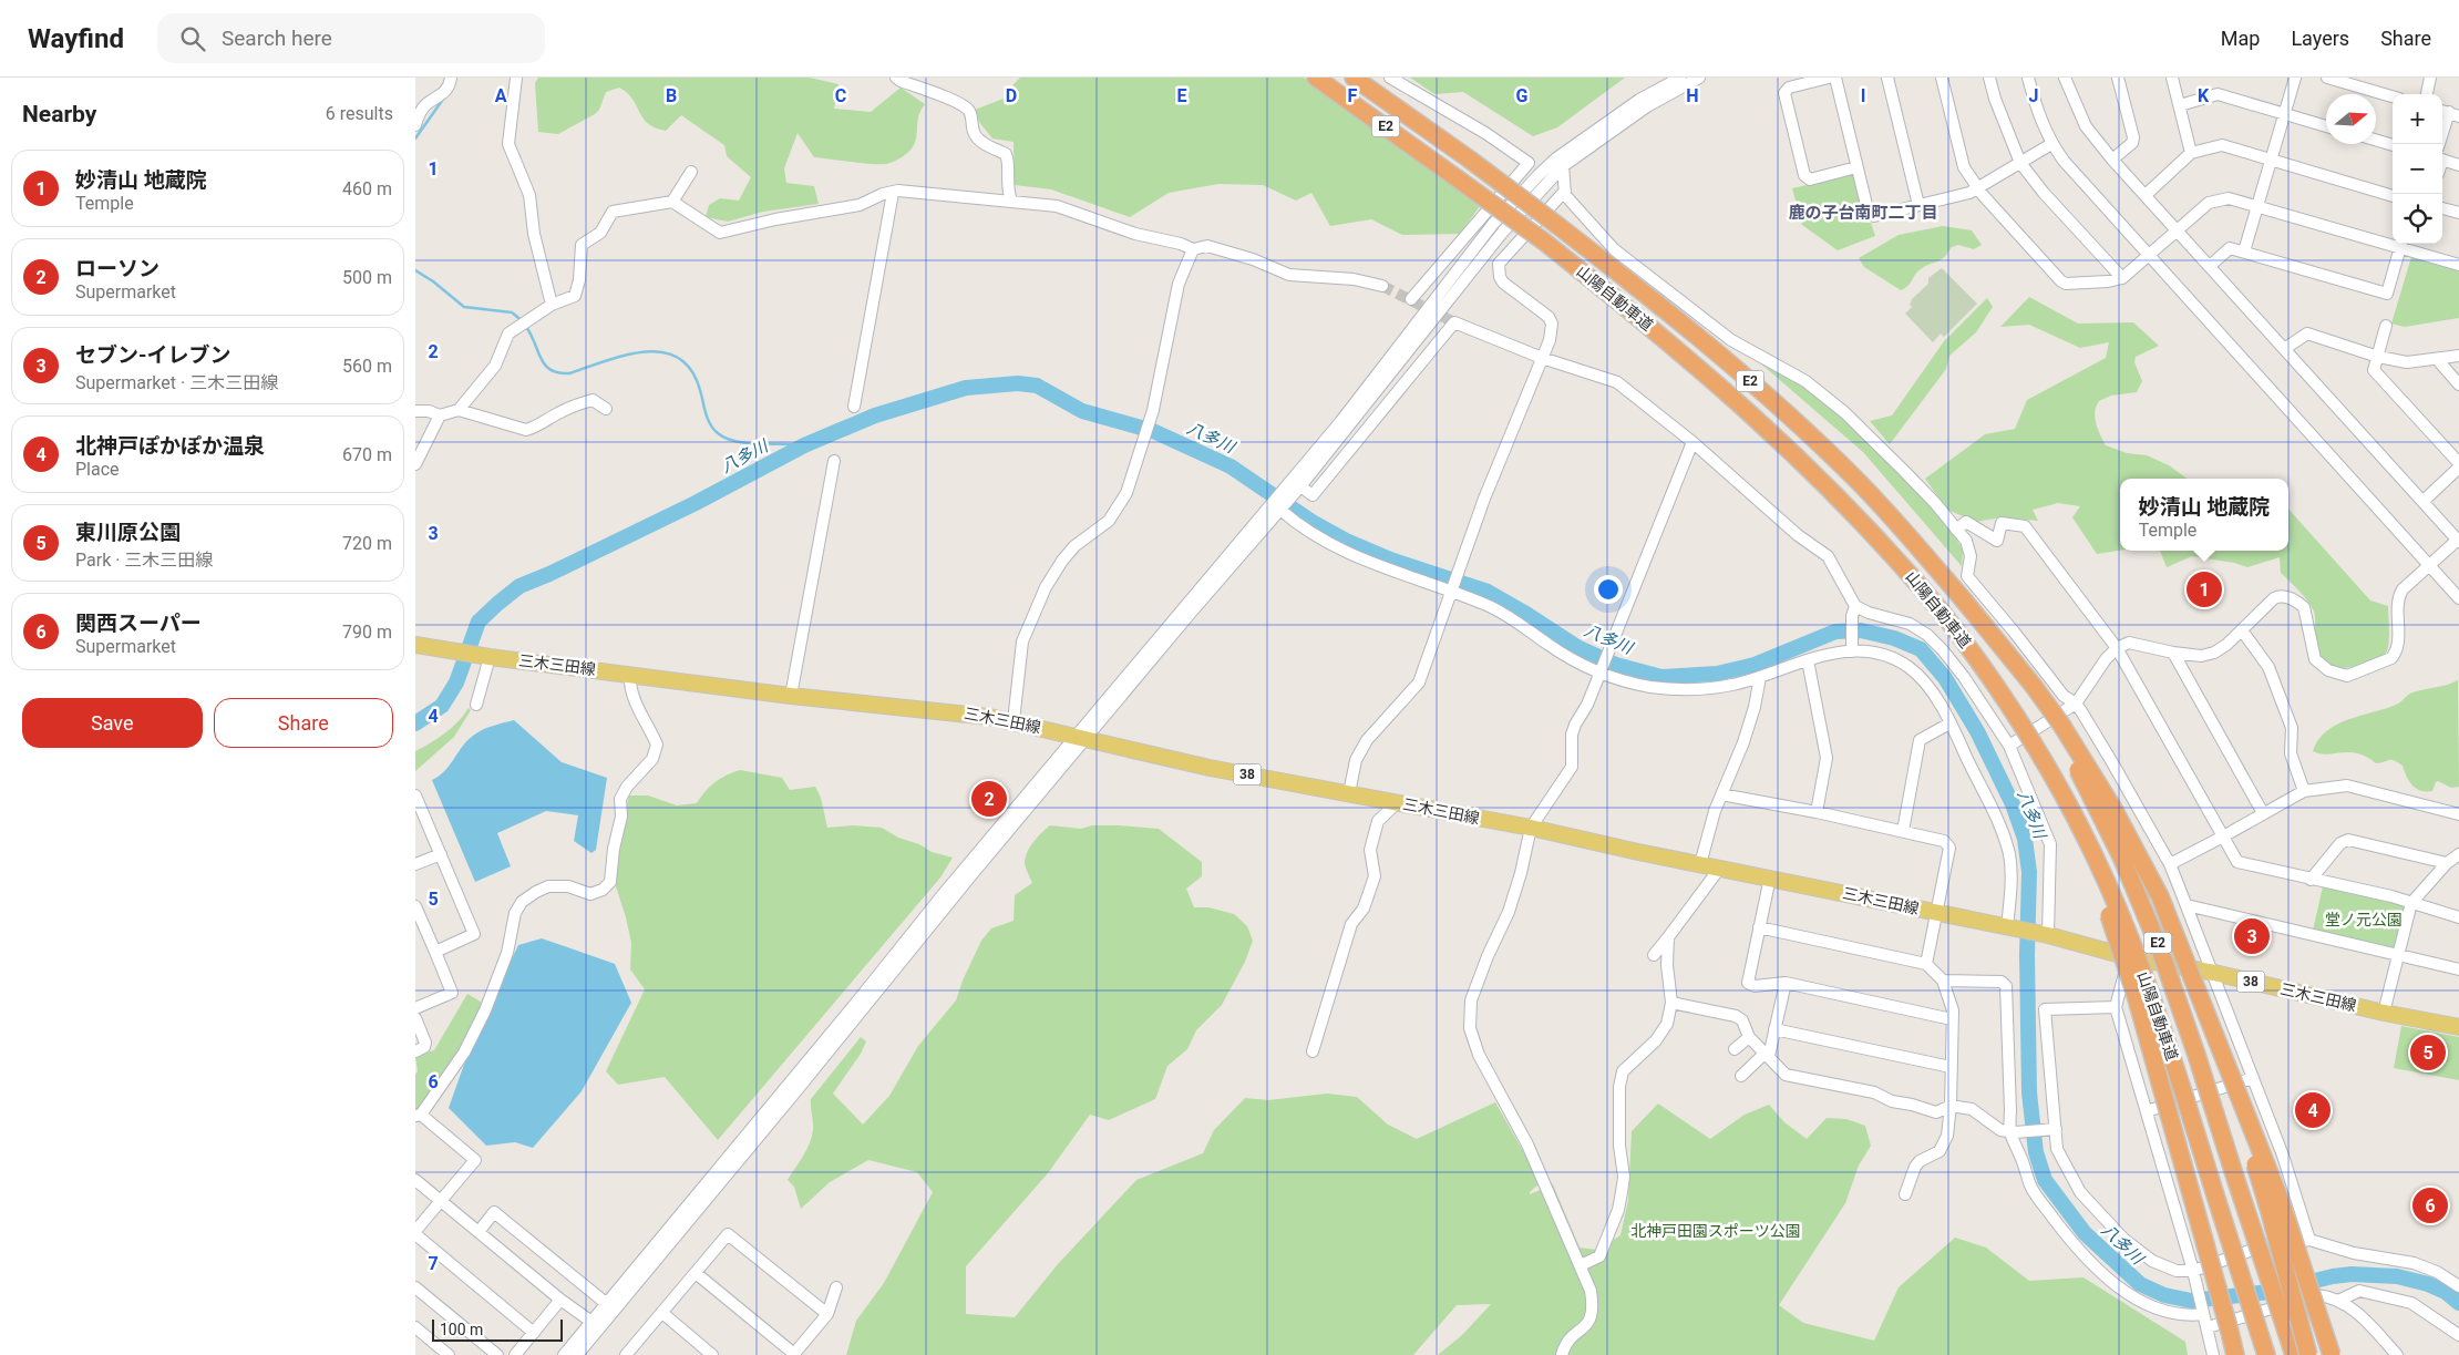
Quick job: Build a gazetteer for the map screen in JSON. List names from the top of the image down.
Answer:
{
  "streets": {
    "highway": ["E2", "山陽自動車道"],
    "main road": ["三木三田線", "38"]
  },
  "crossings": [
    ["E2", "山陽自動車道"]
  ],
  "districts": ["鹿の子台南町二丁目"],
  "water": ["八多川"],
  "parks": ["堂ノ元公園", "北神戸田園スポーツ公園"],
  "scale_bar": "100 m",
  "north": "right",
  "page": {
    "header": "Wayfind",
    "search": "Search here",
    "nav": ["Map", "Layers", "Share"],
    "heading": ["Nearby", "6 results"],
    "map_buttons": ["+", "−"],
    "list": [
      {
        "mark": "1",
        "name": "妙清山 地蔵院",
        "note": "Temple",
        "value": "460 m"
      },
      {
        "mark": "2",
        "name": "ローソン",
        "note": "Supermarket",
        "value": "500 m"
      },
      {
        "mark": "3",
        "name": "セブン-イレブン",
        "note": "Supermarket · 三木三田線",
        "value": "560 m"
      },
      {
        "mark": "4",
        "name": "北神戸ぽかぽか温泉",
        "note": "Place",
        "value": "670 m"
      },
      {
        "mark": "5",
        "name": "東川原公園",
        "note": "Park · 三木三田線",
        "value": "720 m"
      },
      {
        "mark": "6",
        "name": "関西スーパー",
        "note": "Supermarket",
        "value": "790 m"
      }
    ],
    "popup": ["妙清山 地蔵院", "Temple"],
    "pins": [
      "1",
      "2",
      "3",
      "5",
      "4",
      "6"
    ],
    "buttons": ["Save", "Share"],
    "scale": "100 m"
  },
  "grid": {
    "columns": [
      "A",
      "B",
      "C",
      "D",
      "E",
      "F",
      "G",
      "H",
      "I",
      "J",
      "K"
    ],
    "rows": [
      "1",
      "2",
      "3",
      "4",
      "5",
      "6",
      "7"
    ]
  }
}
